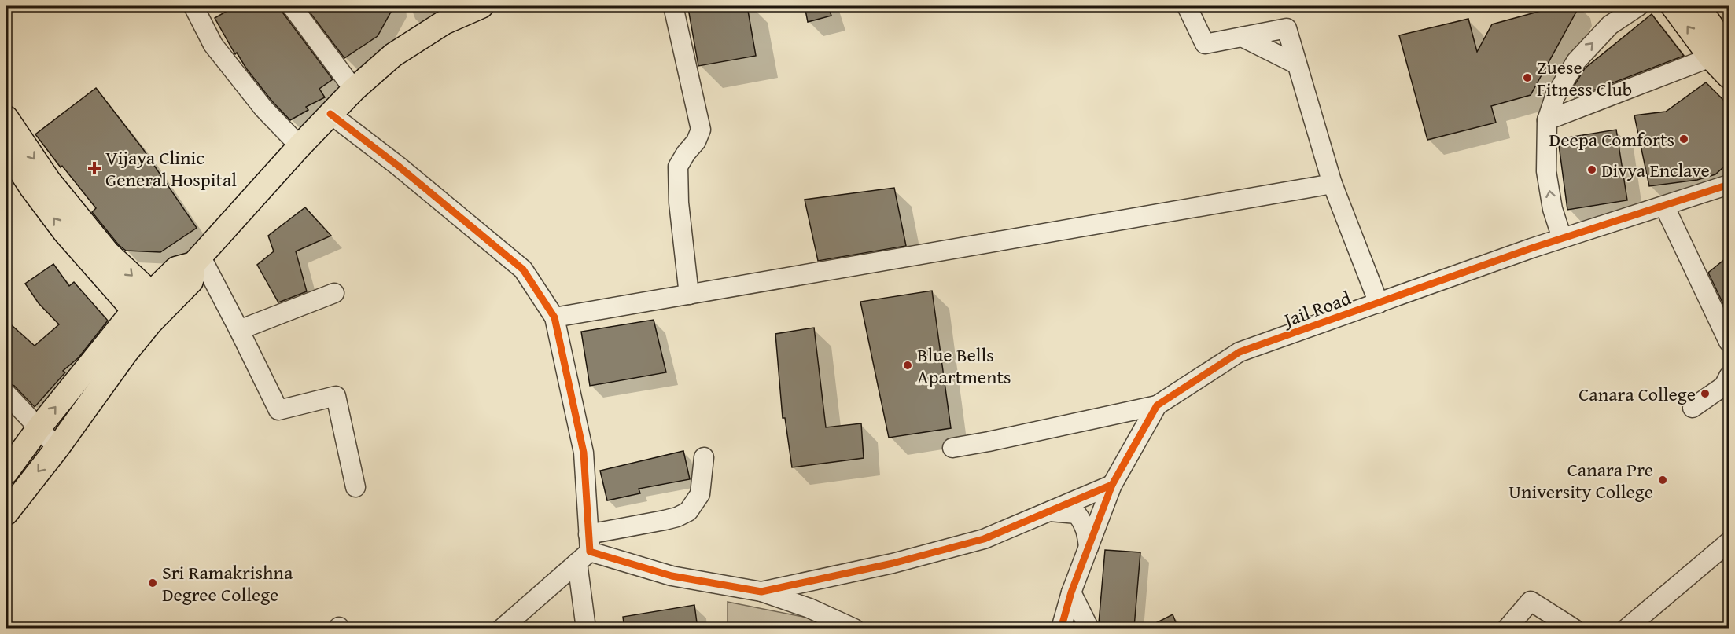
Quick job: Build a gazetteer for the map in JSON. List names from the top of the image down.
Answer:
{
  "streets": {
    "street": ["Jail Road"]
  },
  "places": {
    "other": [
      "Zuese Fitness Club",
      "Deepa Comforts",
      "Divya Enclave",
      "Blue Bells Apartments",
      "Canara College",
      "Canara Pre University College",
      "Sri Ramakrishna Degree College"
    ],
    "health": ["Vijaya Clinic General Hospital"]
  }
}
